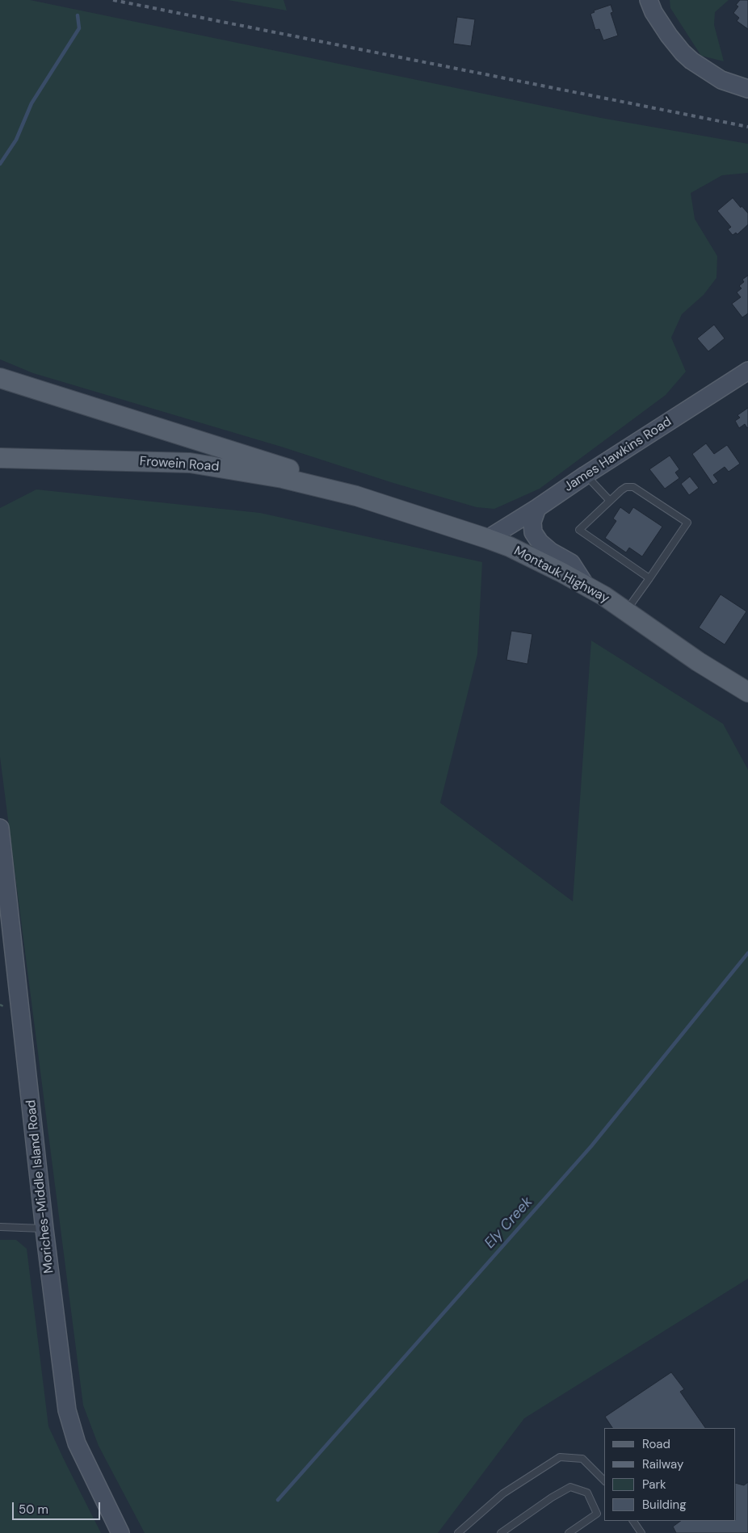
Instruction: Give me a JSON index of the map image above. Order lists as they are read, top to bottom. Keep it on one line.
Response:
{"streets":{"main road":["James Hawkins Road","Frowein Road","Montauk Highway","Moriches-Middle Island Road"]},"crossings":[["James Hawkins Road","Montauk Highway"],["Frowein Road","Montauk Highway"]],"water":["Ely Creek"],"legend":["Road","Railway","Park","Building"],"scale_bar":"50 m"}
